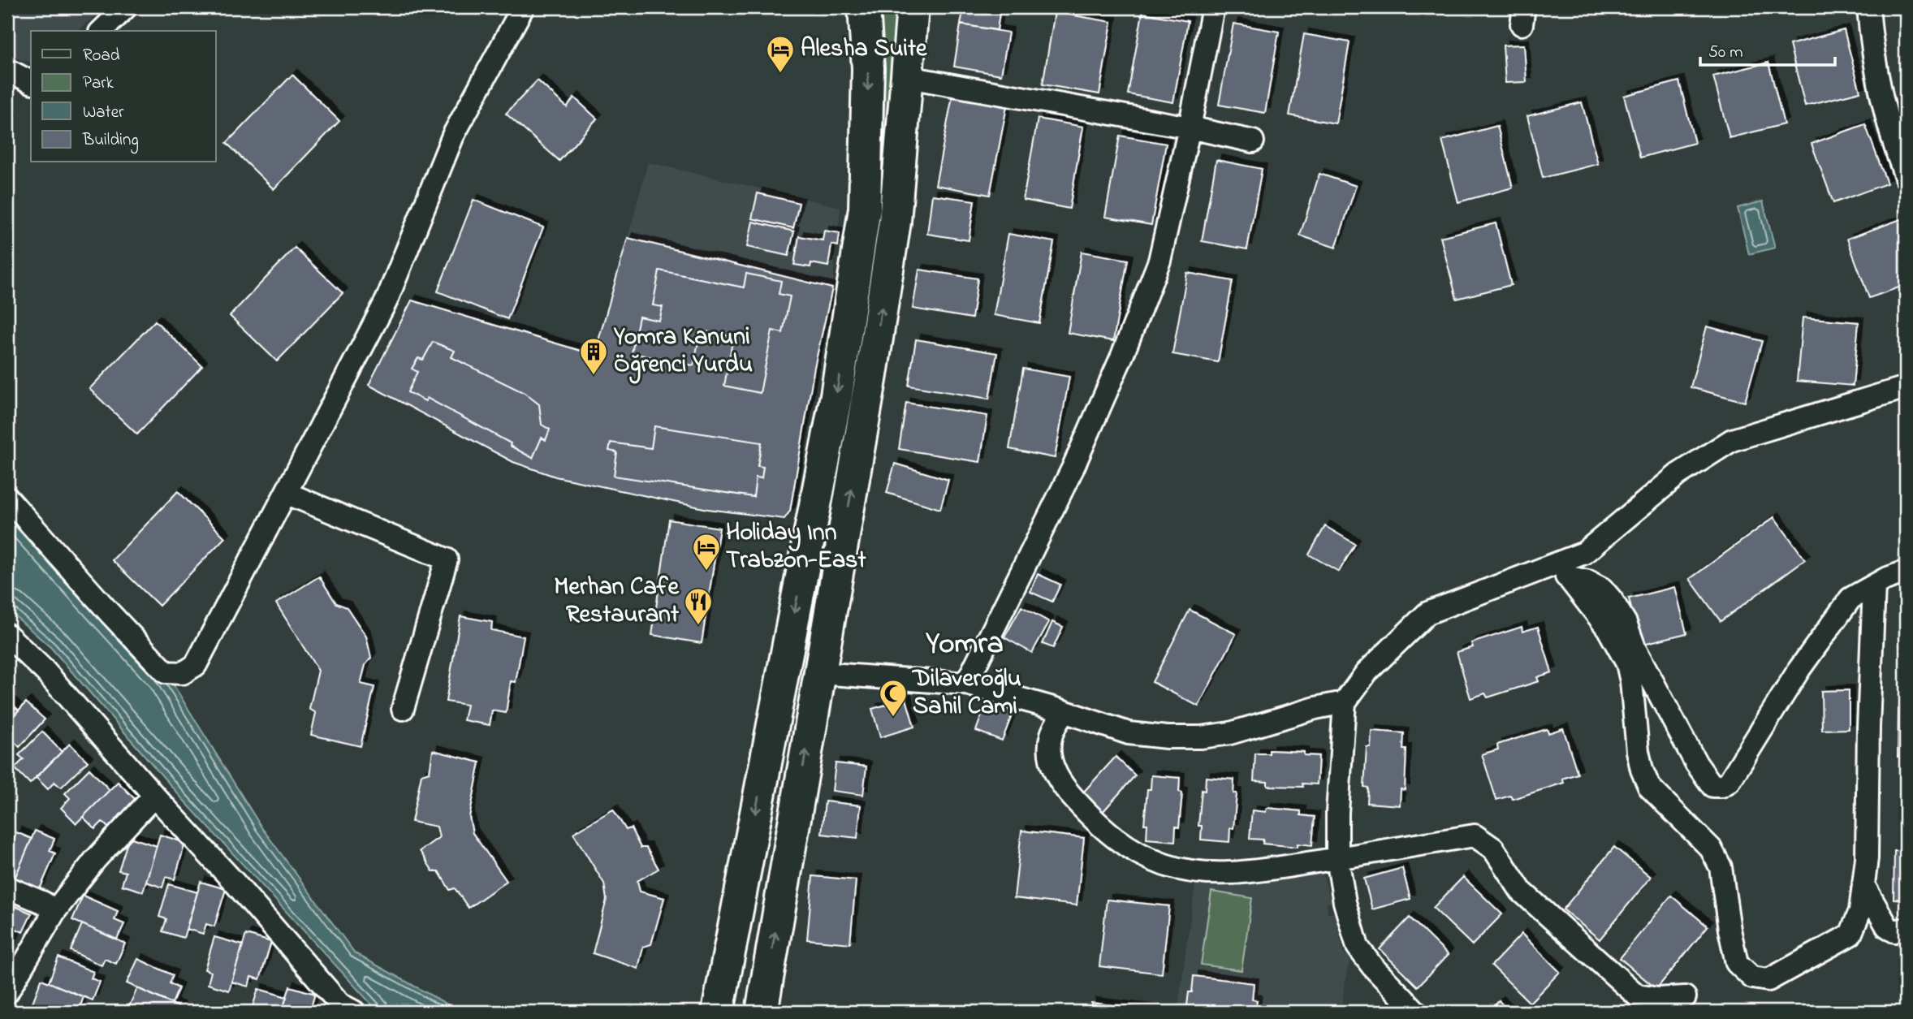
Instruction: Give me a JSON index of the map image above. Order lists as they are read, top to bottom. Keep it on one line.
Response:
{"districts":["Yomra"],"places":{"hotel":["Alesha Suite","Holiday Inn Trabzon-East"],"building":["Yomra Kanuni Öğrenci Yurdu"],"restaurant":["Merhan Cafe Restaurant"],"mosque":["Dilaveroğlu Sahil Cami"]},"legend":["Road","Park","Water","Building"],"scale_bar":"50 m"}
